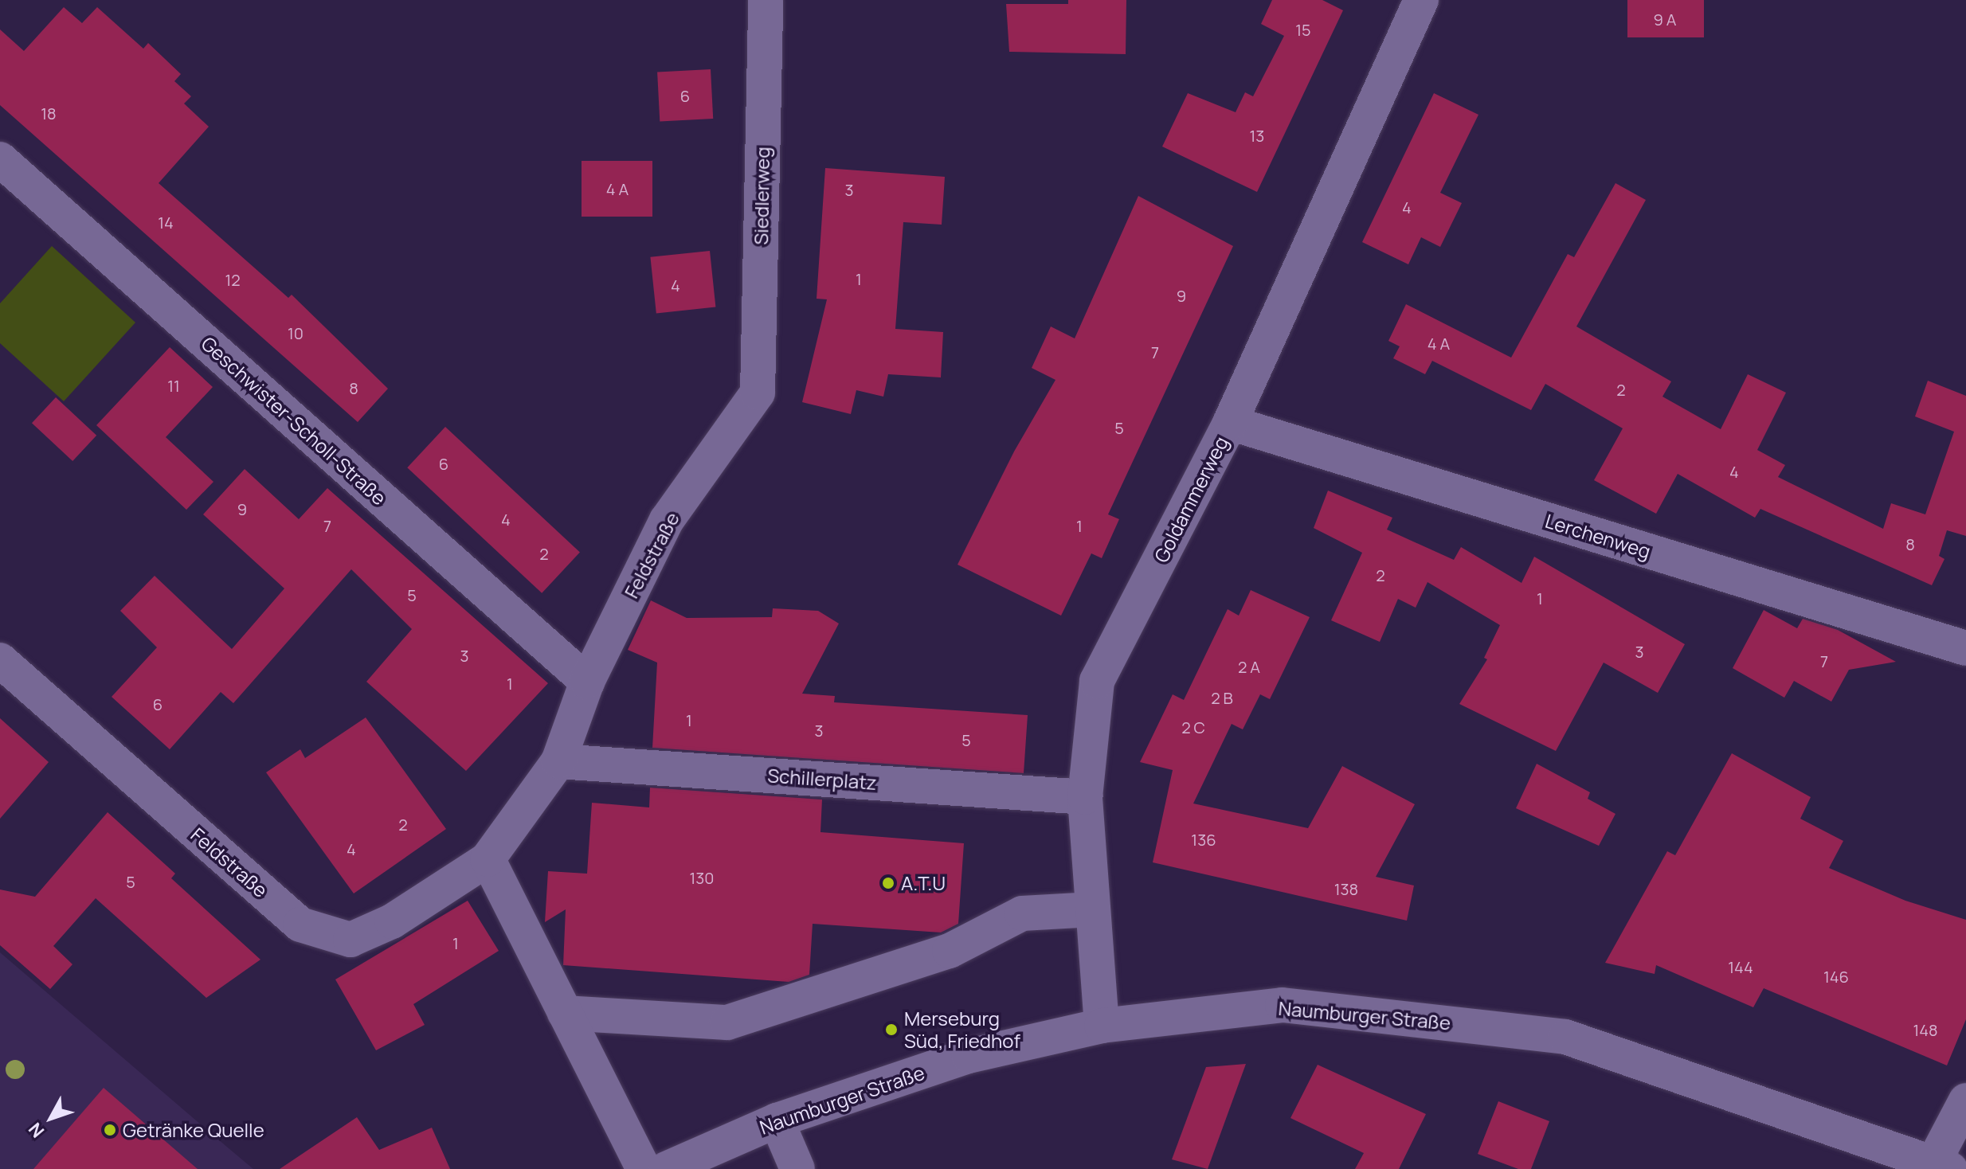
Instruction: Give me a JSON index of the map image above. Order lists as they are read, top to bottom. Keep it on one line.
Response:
{"streets":{"street":["Siedlerweg","Geschwister-Scholl-Straße","Goldammerweg","Lerchenweg","Feldstraße","Schillerplatz","Naumburger Straße"]},"crossings":[["Siedlerweg","Feldstraße"],["Geschwister-Scholl-Straße","Feldstraße"],["Goldammerweg","Lerchenweg"],["Goldammerweg","Schillerplatz"],["Goldammerweg","Naumburger Straße"],["Feldstraße","Schillerplatz"]],"places":["A.T.U","Merseburg Süd, Friedhof","Getränke Quelle"],"house_numbers":["9 A","15","6","18","13","4 A","3","4","14","1","12","4","9","10","4 A","7","11","8","2","5","6","4","9","4","7","1","8","2","2","5","1","3","3","7","2 A","1","2 B","6","1","2 C","3","5","2","136","4","130","5","138","1","144","146","148"],"north":"bottom left"}
